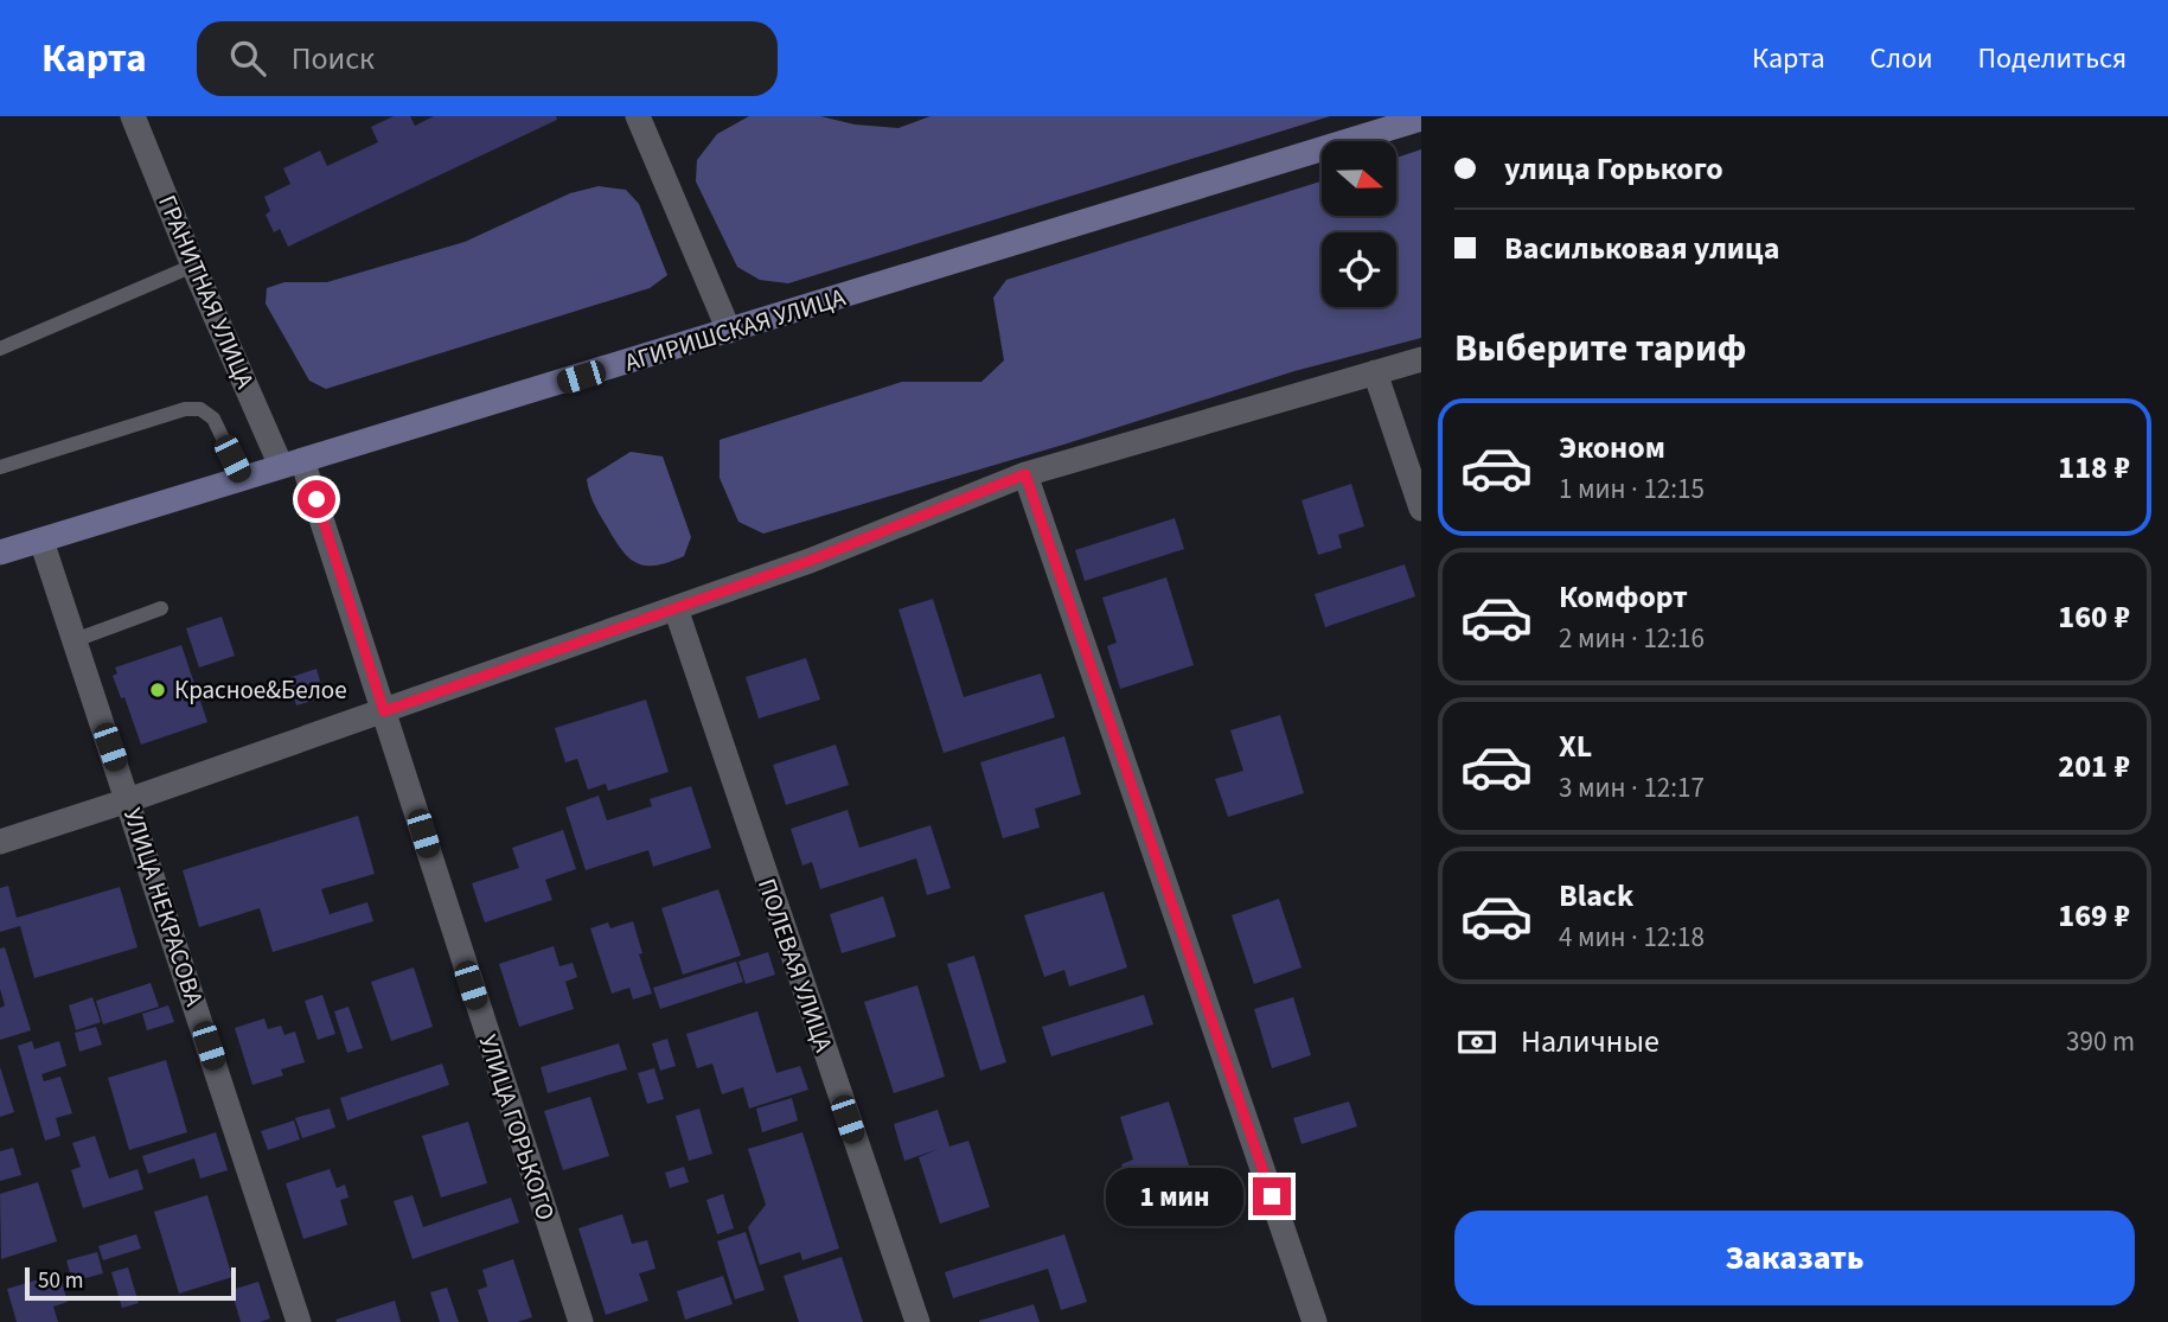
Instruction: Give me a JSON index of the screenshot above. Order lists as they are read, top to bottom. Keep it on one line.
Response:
{"streets":{"street":["ГРАНИТНАЯ УЛИЦА","АГИРИШСКАЯ УЛИЦА","УЛИЦА НЕКРАСОВА","ПОЛЕВАЯ УЛИЦА","УЛИЦА ГОРЬКОГО"]},"crossings":[["ГРАНИТНАЯ УЛИЦА","АГИРИШСКАЯ УЛИЦА"],["ГРАНИТНАЯ УЛИЦА","УЛИЦА ГОРЬКОГО"],["АГИРИШСКАЯ УЛИЦА","УЛИЦА НЕКРАСОВА"],["АГИРИШСКАЯ УЛИЦА","УЛИЦА ГОРЬКОГО"]],"places":["Красное&Белое"],"scale_bar":"50 m","north":"right","page":{"header":"Карта","search":"Поиск","nav":["Карта","Слои","Поделиться"],"banner":["улица Горького","Васильковая улица"],"heading":"Выберите тариф","list":[{"name":"Эконом","note":"1 мин · 12:15","value":"118 ₽"},{"name":"Комфорт","note":"2 мин · 12:16","value":"160 ₽"},{"name":"XL","note":"3 мин · 12:17","value":"201 ₽"},{"name":"Black","note":"4 мин · 12:18","value":"169 ₽"}],"pay":["Наличные","390 m"],"bubble":"1 мин","buttons":"Заказать","scale":"50 m"}}
